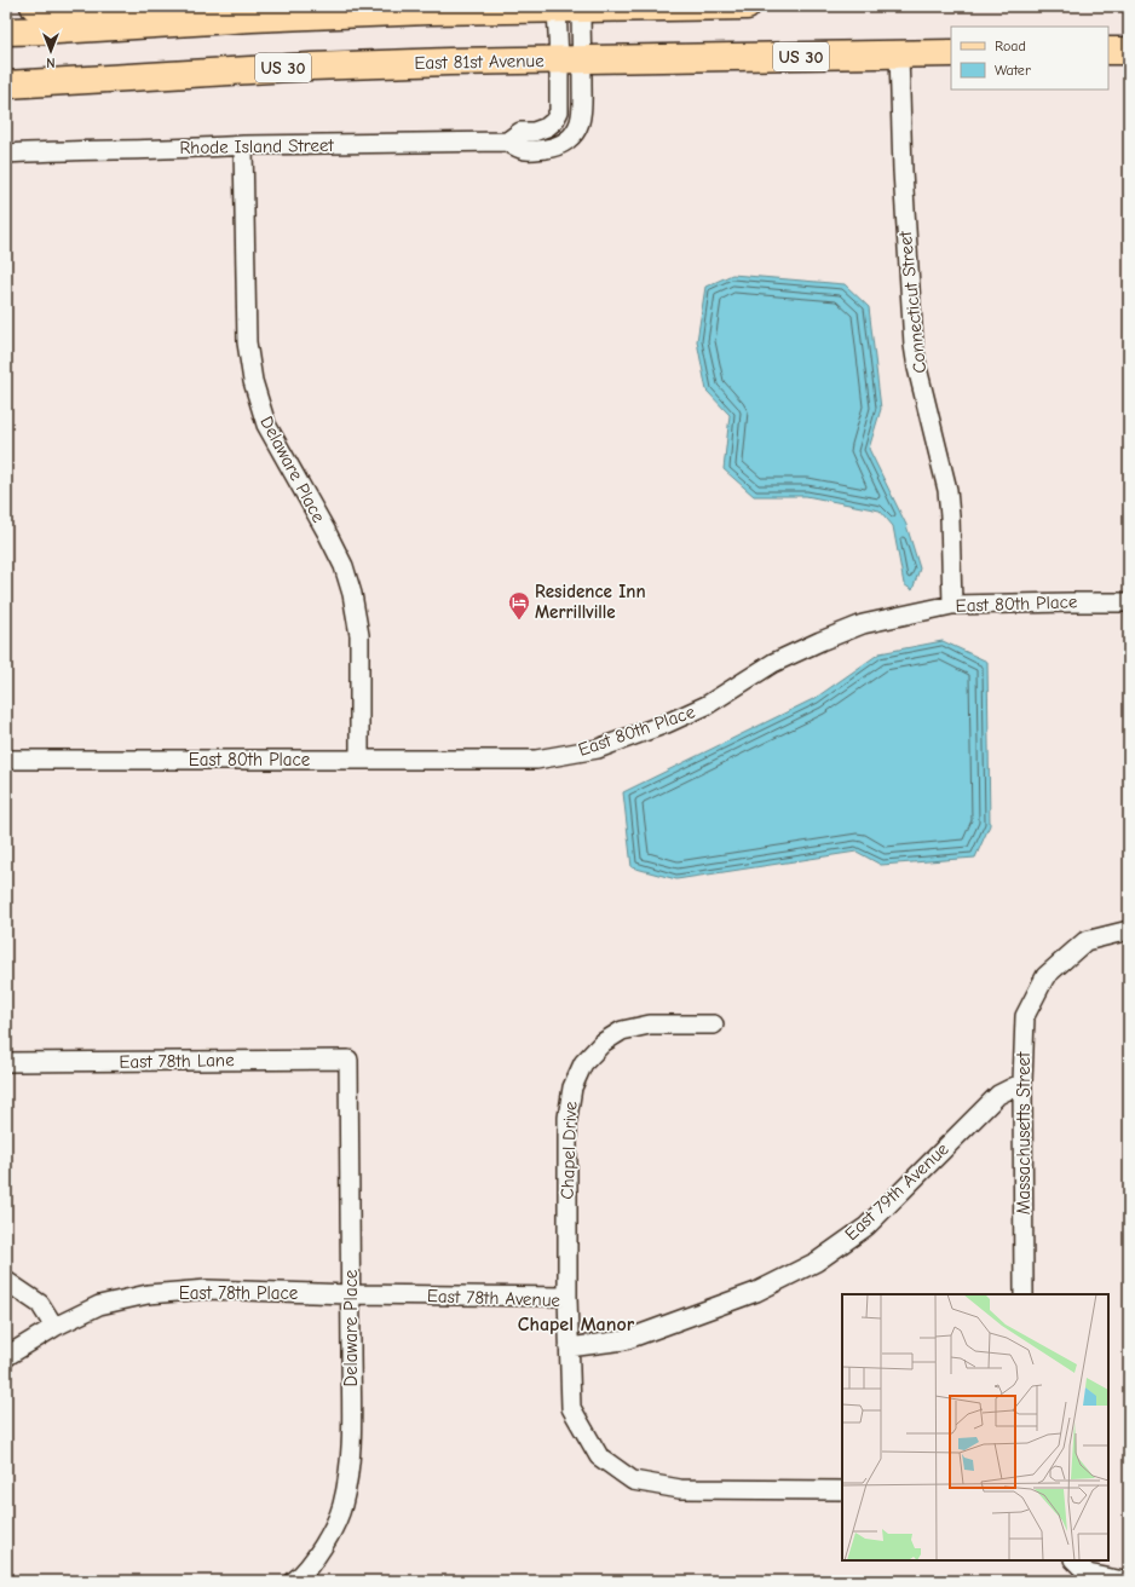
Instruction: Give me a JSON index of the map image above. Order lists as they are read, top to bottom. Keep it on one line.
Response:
{"streets":{"main road":["US 30","East 81st Avenue"],"street":["Rhode Island Street","Connecticut Street","Delaware Place","East 80th Place","East 78th Lane","Massachusetts Street","Chapel Drive","East 79th Avenue","East 78th Place","East 78th Avenue"]},"crossings":[["East 81st Avenue","Rhode Island Street"],["East 81st Avenue","Connecticut Street"],["Rhode Island Street","Delaware Place"],["Connecticut Street","East 80th Place"],["Delaware Place","East 80th Place"],["Delaware Place","East 78th Lane"],["Delaware Place","East 78th Place"],["Delaware Place","East 78th Avenue"],["Massachusetts Street","East 79th Avenue"],["Chapel Drive","East 78th Avenue"],["East 79th Avenue","East 78th Avenue"],["East 78th Place","East 78th Avenue"]],"districts":["Chapel Manor"],"places":{"hotel":["Residence Inn Merrillville"]},"legend":["Road","Water"],"north":"bottom"}
